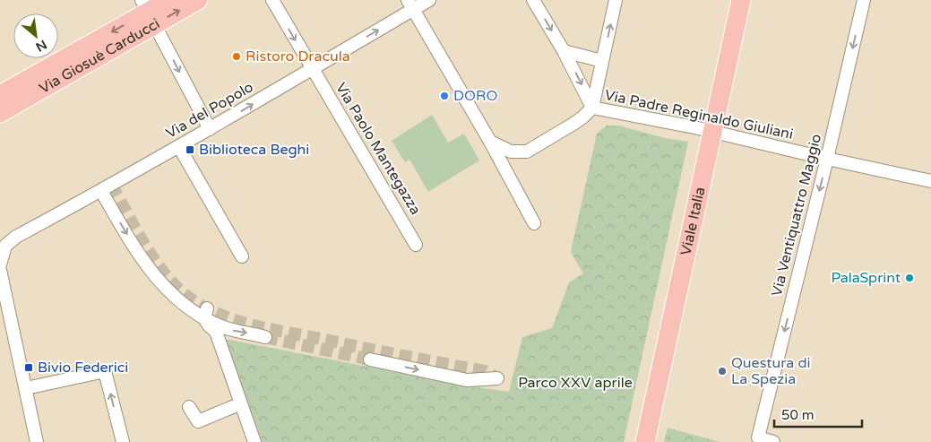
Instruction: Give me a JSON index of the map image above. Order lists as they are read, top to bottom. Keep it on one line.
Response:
{"streets":{"main road":["Via Giosuè Carducci","Viale Italia"],"street":["Via del Popolo","Via Padre Reginaldo Giuliani","Via Paolo Mantegazza","Via Ventiquattro Maggio"]},"crossings":[["Via del Popolo","Via Paolo Mantegazza"],["Via Padre Reginaldo Giuliani","Via Ventiquattro Maggio"],["Via Padre Reginaldo Giuliani","Viale Italia"]],"one_way":["Via del Popolo","Via Ventiquattro Maggio"],"parks":["Parco XXV aprile"],"places":{"other":["Ristoro Dracula","DORO","PalaSprint","Questura di La Spezia"],"transit":["Biblioteca Beghi","Bivio Federici"]},"scale_bar":"50 m","north":"bottom right"}
